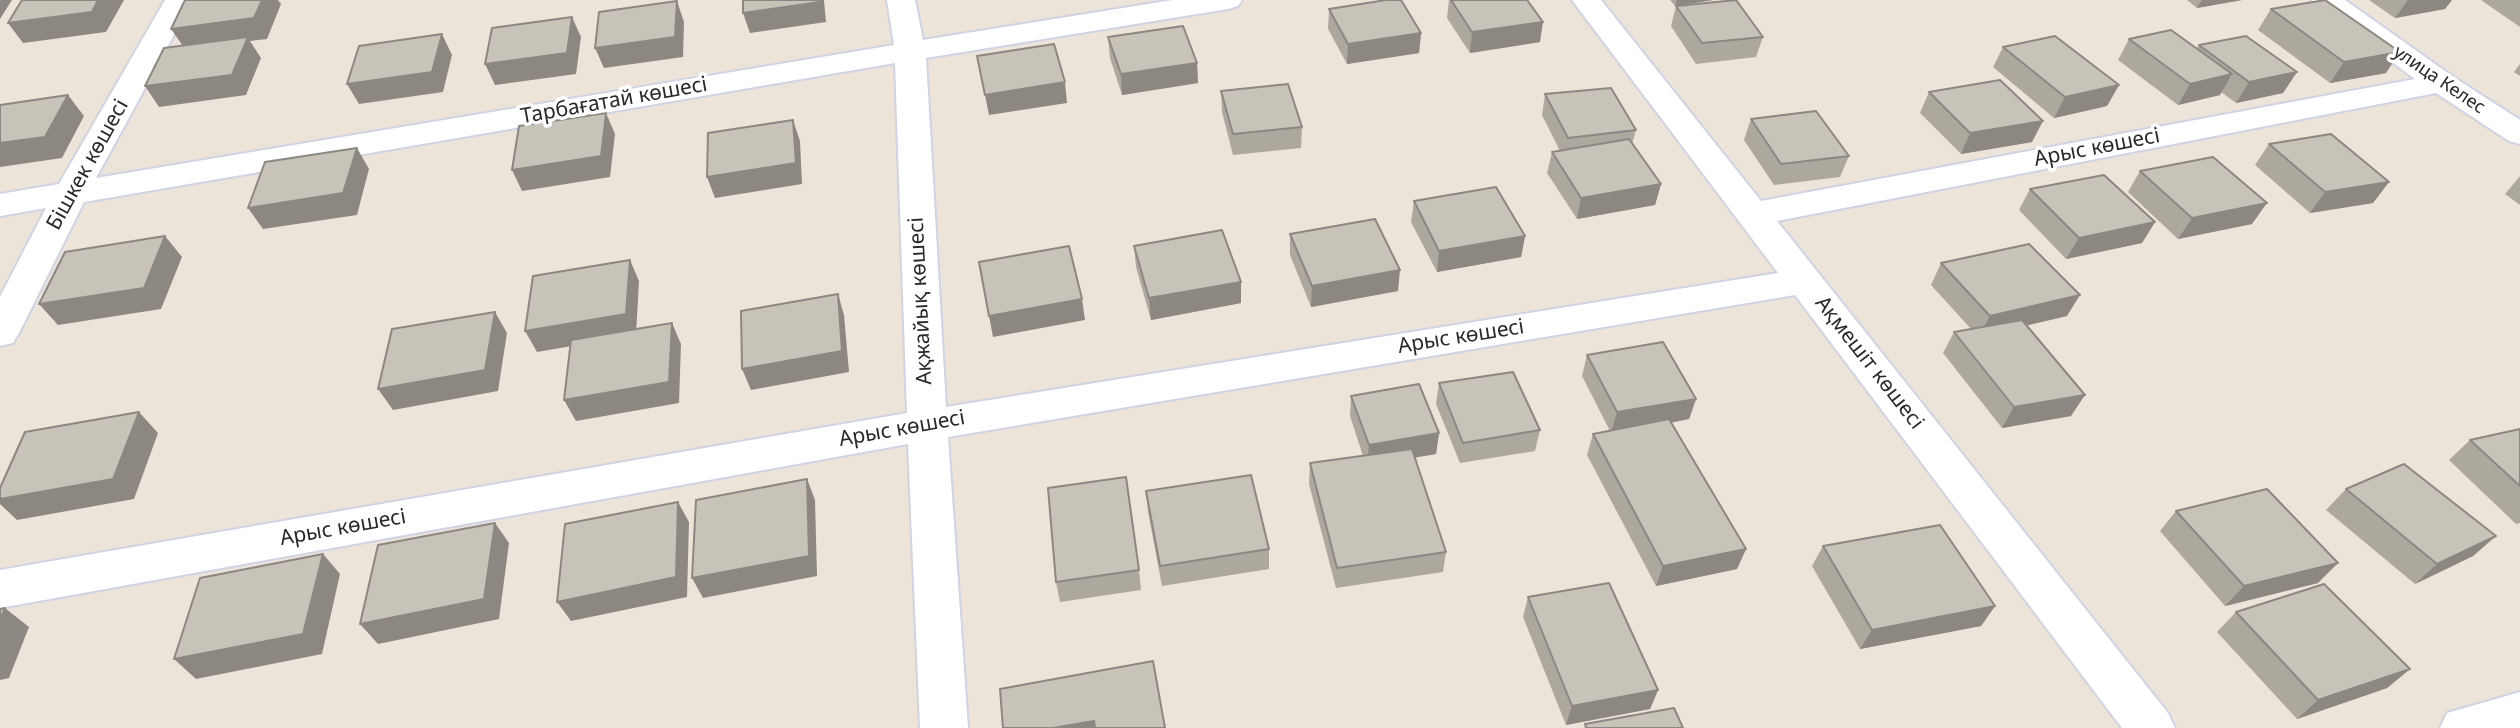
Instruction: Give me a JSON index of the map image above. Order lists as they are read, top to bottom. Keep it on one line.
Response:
{"streets":{"street":["улица Келеc","Тарбағатай көшесі","Арыс көшесі","Бішкек көшесі","Ақжайық көшесі","Ақмешіт көшесі"]},"crossings":[["улица Келеc","Арыс көшесі"],["Тарбағатай көшесі","Бішкек көшесі"],["Тарбағатай көшесі","Ақжайық көшесі"],["Арыс көшесі","Ақжайық көшесі"],["Арыс көшесі","Ақмешіт көшесі"]]}
